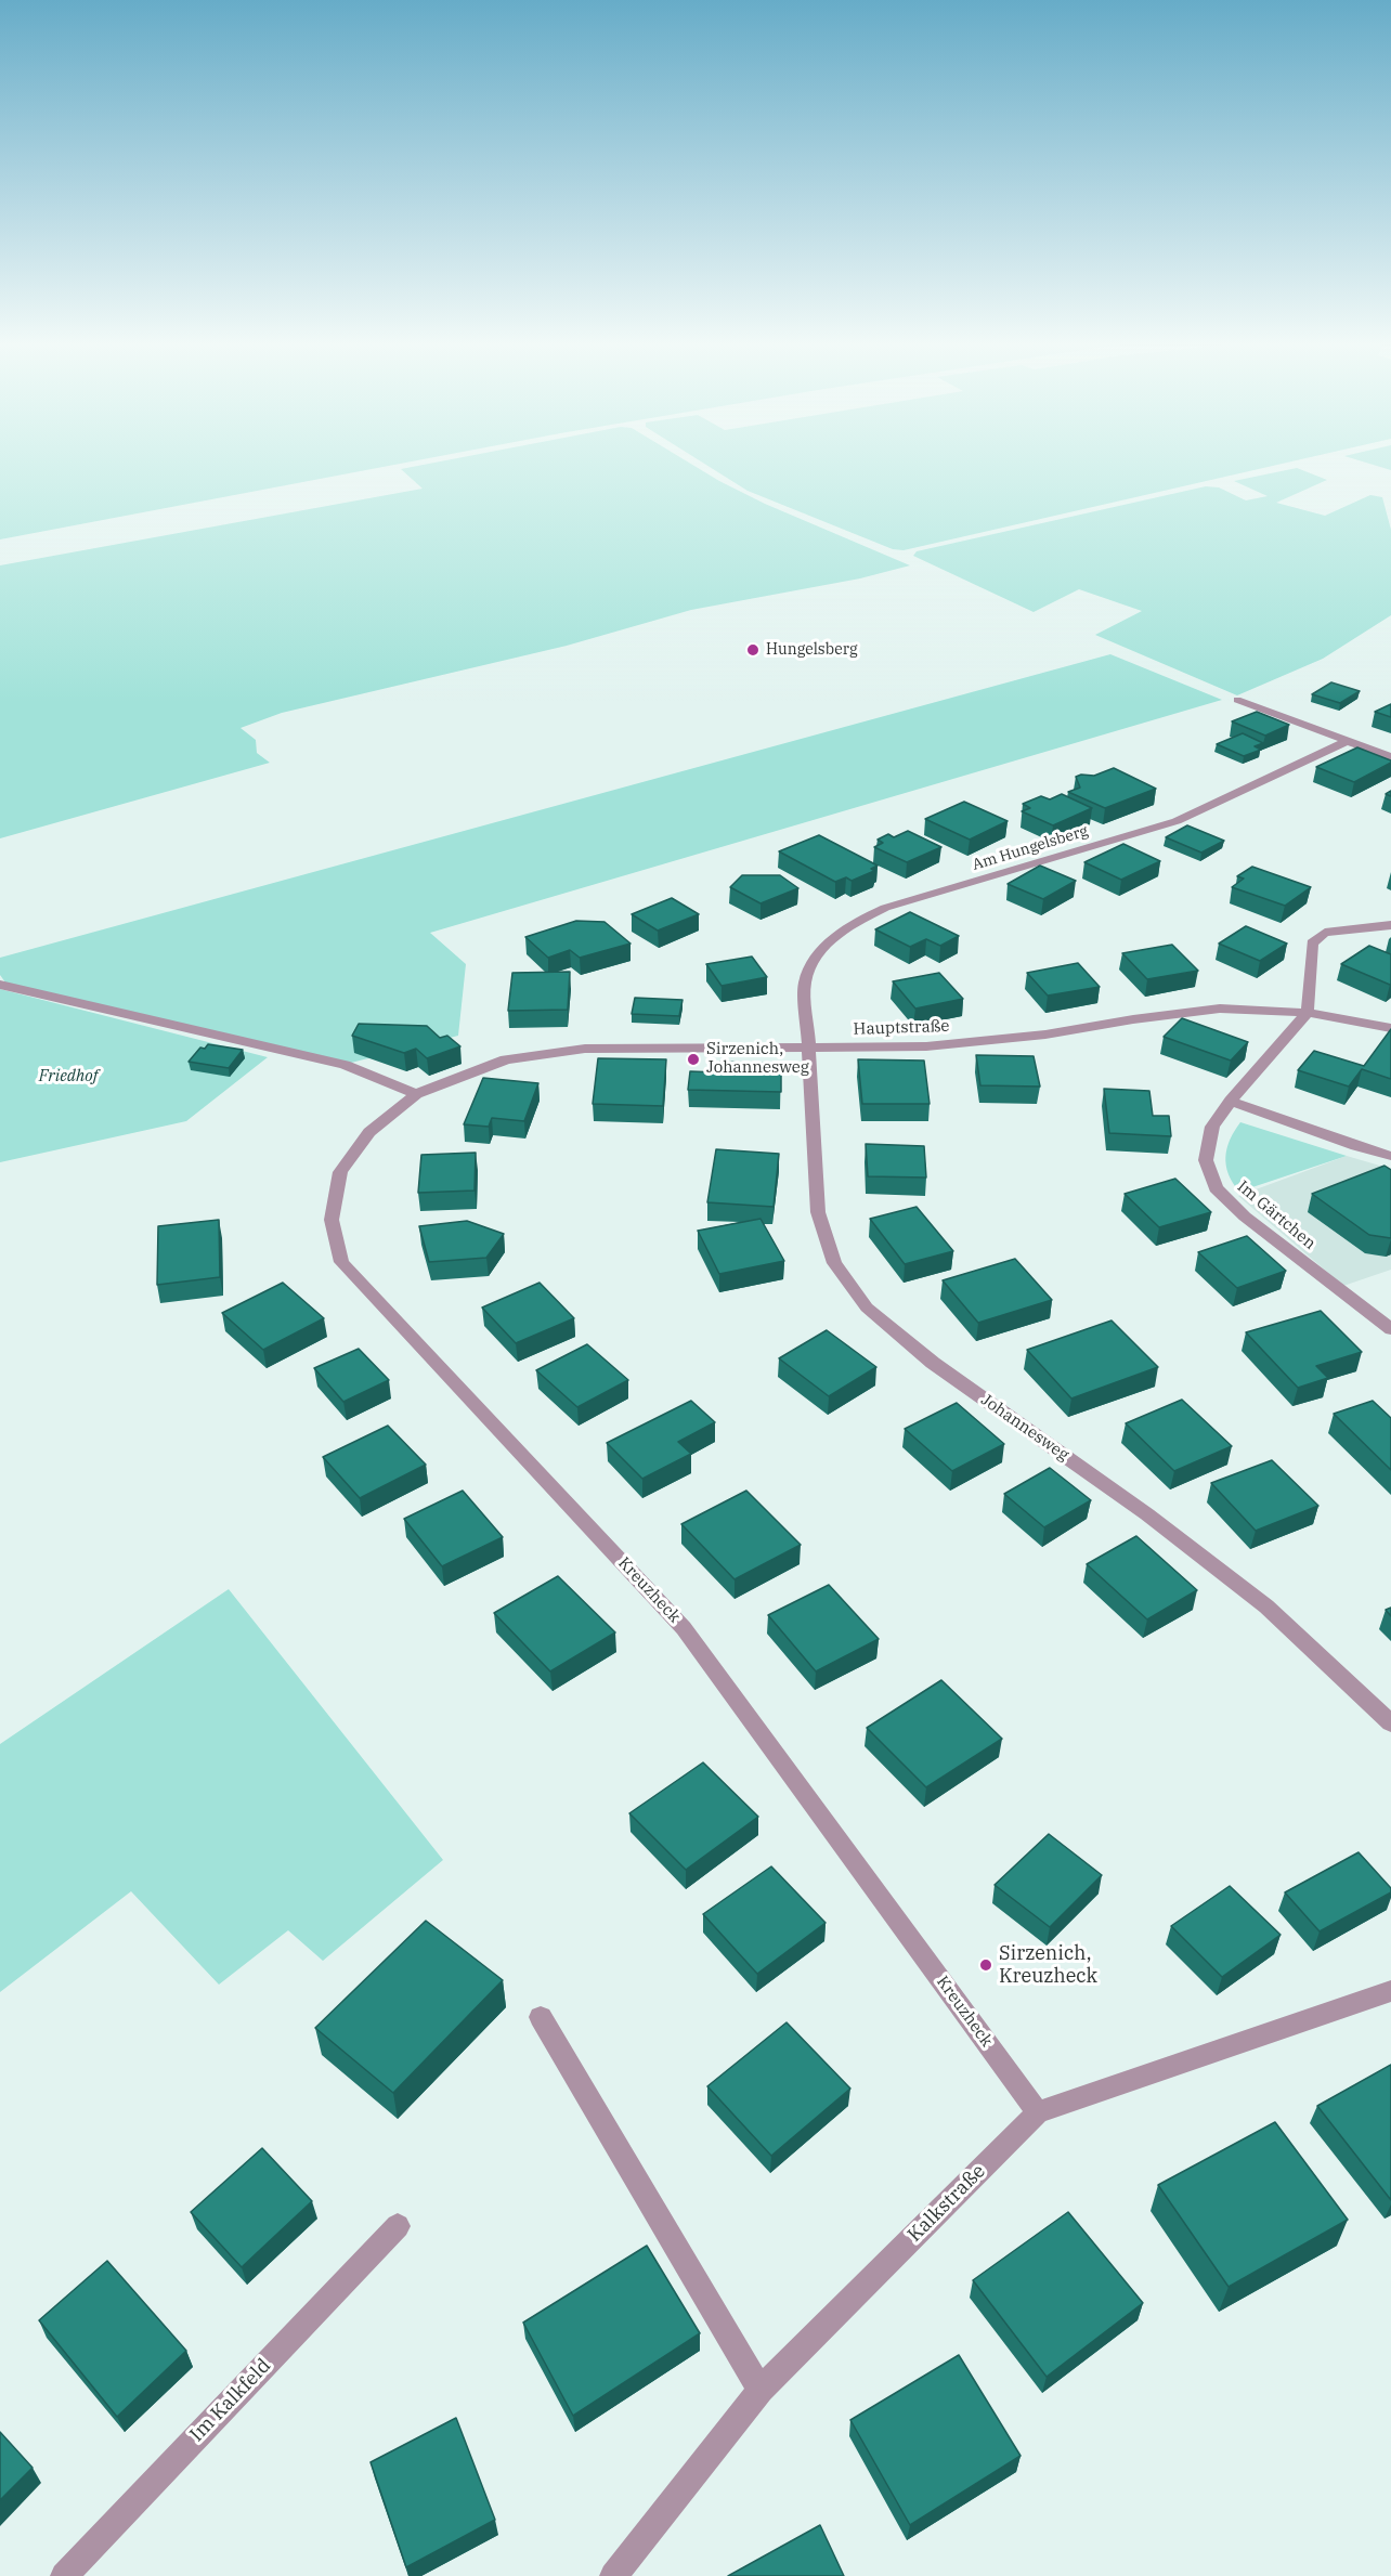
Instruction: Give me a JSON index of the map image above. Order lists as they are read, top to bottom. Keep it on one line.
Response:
{"streets":{"street":["Am Hungelsberg","Hauptstraße","Im Gärtchen","Johannesweg","Kreuzheck","Kalkstraße","Im Kalkfeld"]},"crossings":[["Am Hungelsberg","Hauptstraße"],["Am Hungelsberg","Johannesweg"],["Hauptstraße","Im Gärtchen"],["Hauptstraße","Johannesweg"],["Hauptstraße","Kreuzheck"],["Kreuzheck","Kalkstraße"]],"parks":["Friedhof"],"places":["Hungelsberg","Sirzenich, Johannesweg","Sirzenich, Kreuzheck"]}
